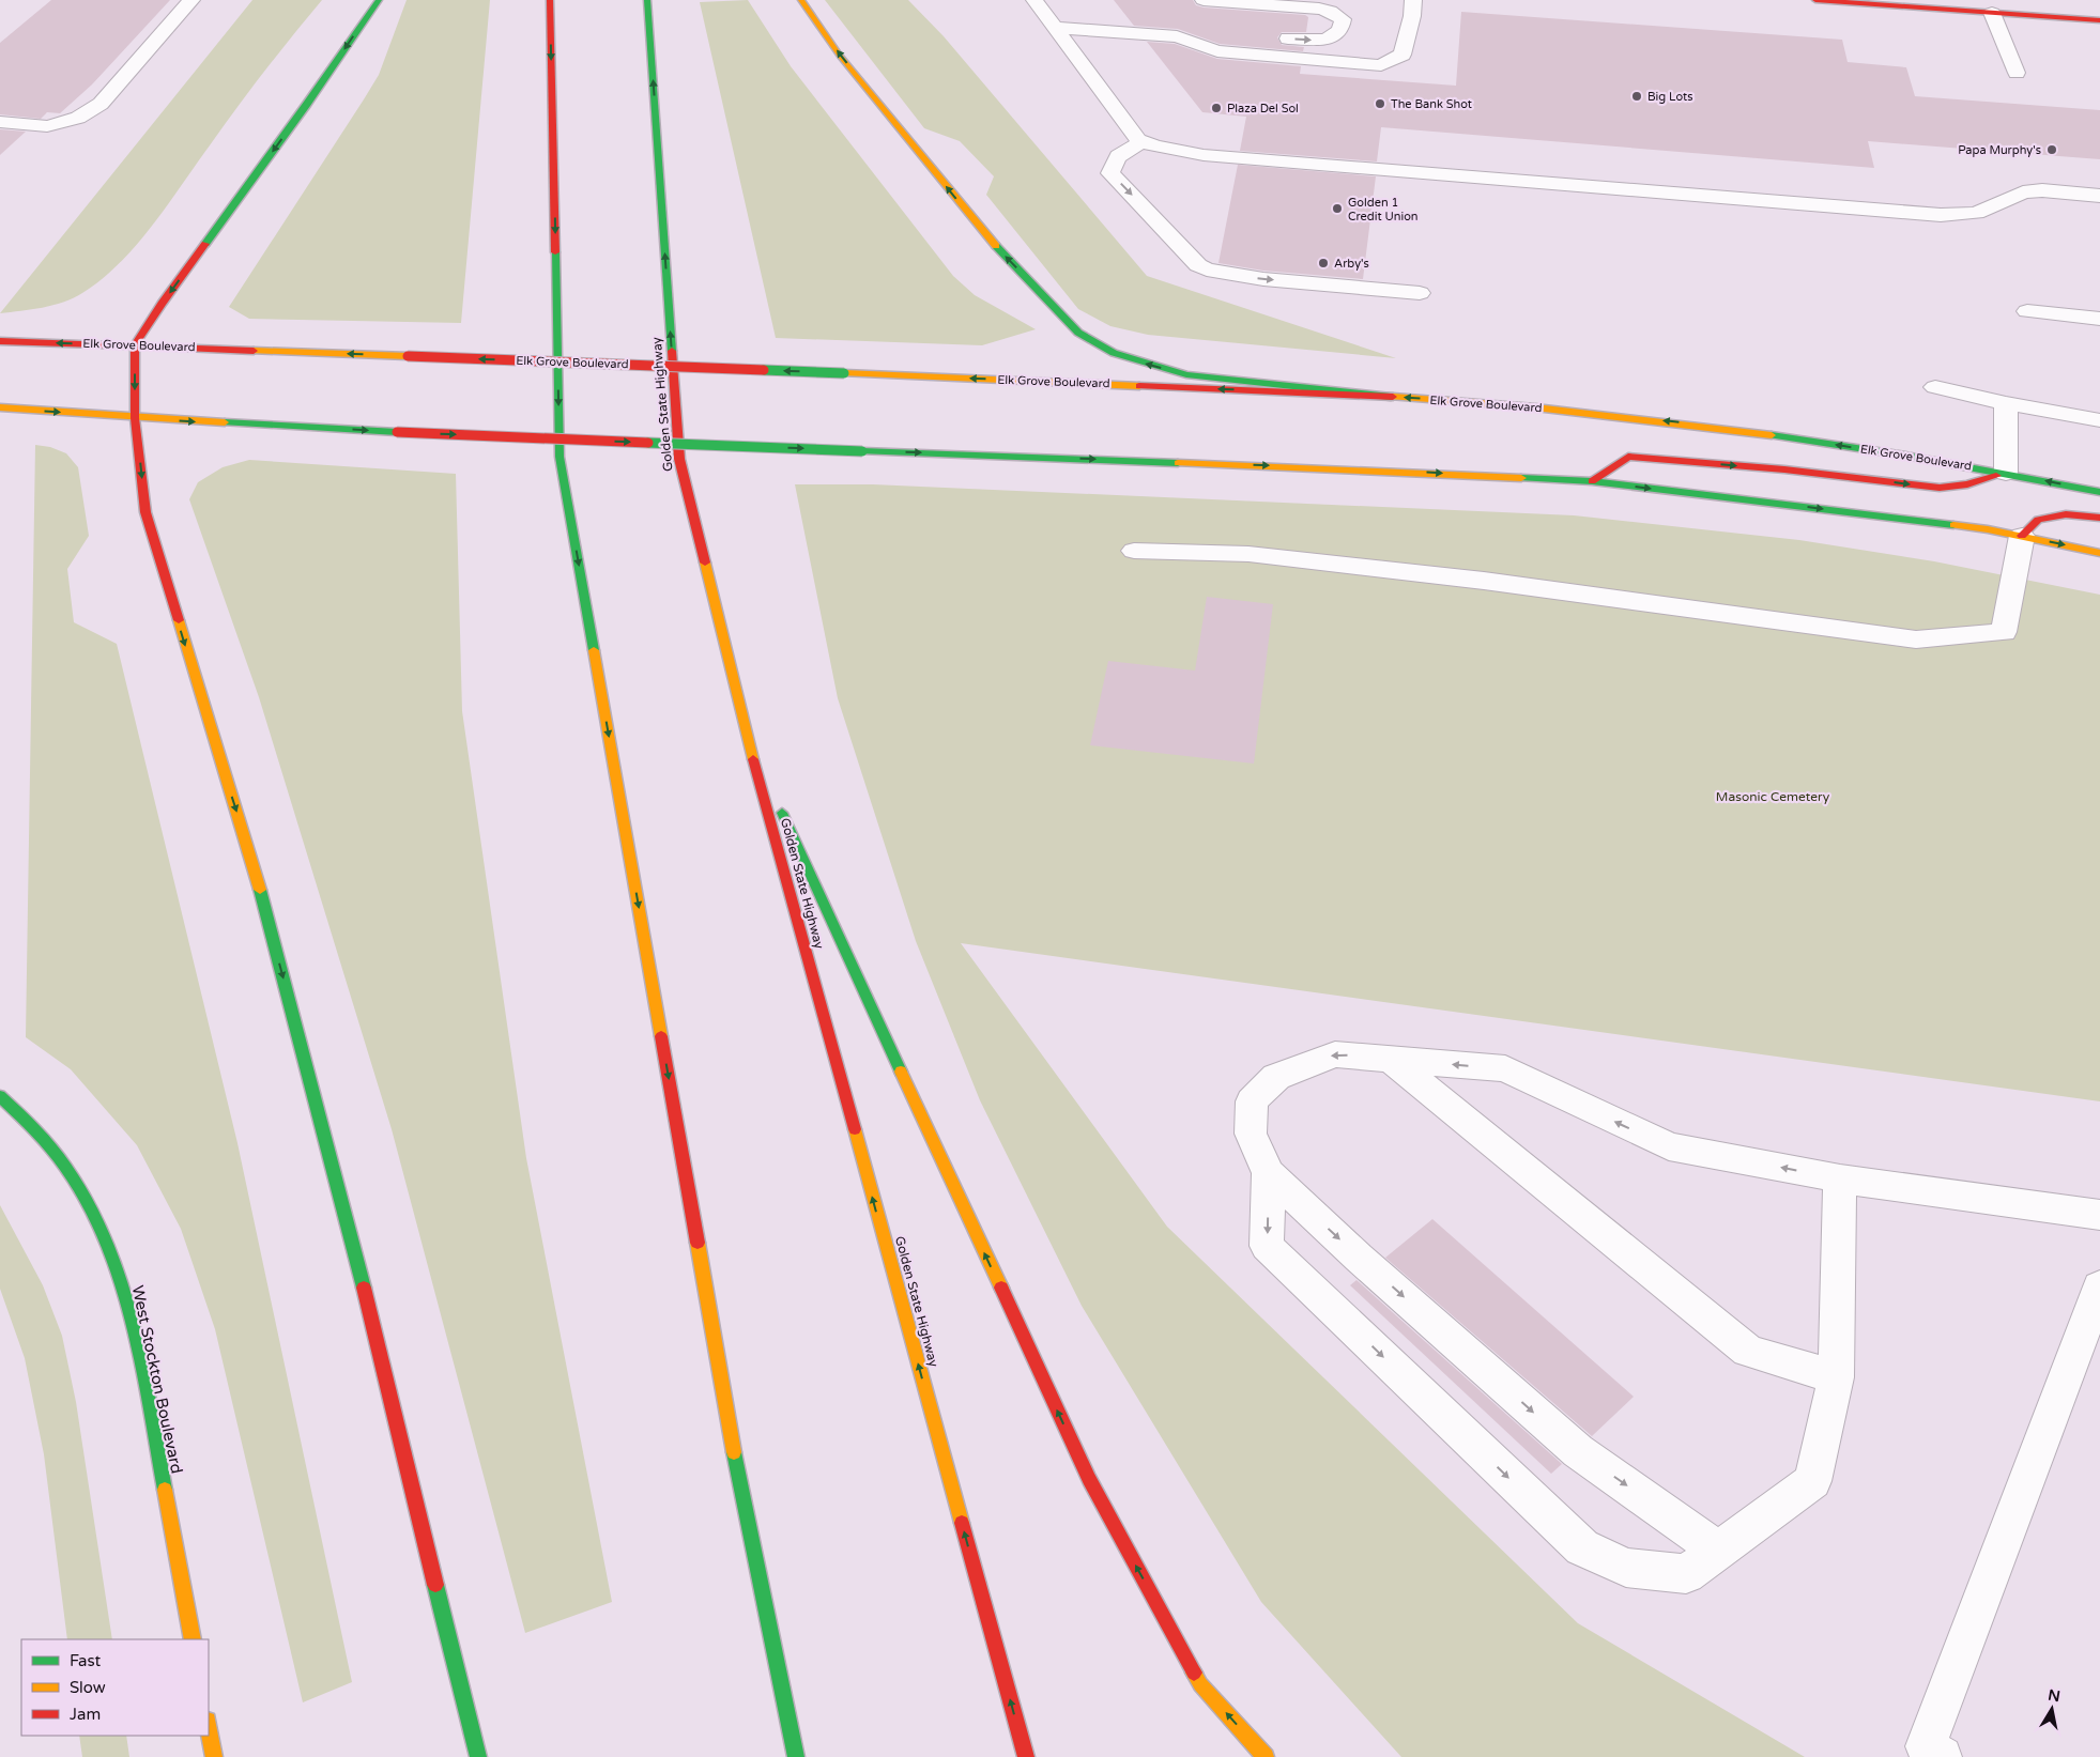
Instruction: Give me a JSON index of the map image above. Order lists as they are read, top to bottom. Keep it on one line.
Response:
{"streets":{"main road":["Elk Grove Boulevard","Golden State Highway","West Stockton Boulevard"]},"parks":["Masonic Cemetery"],"places":["Big Lots","The Bank Shot","Plaza Del Sol","Papa Murphy's","Golden 1 Credit Union","Arby's"],"legend":["Fast","Slow","Jam"],"north":"top"}
